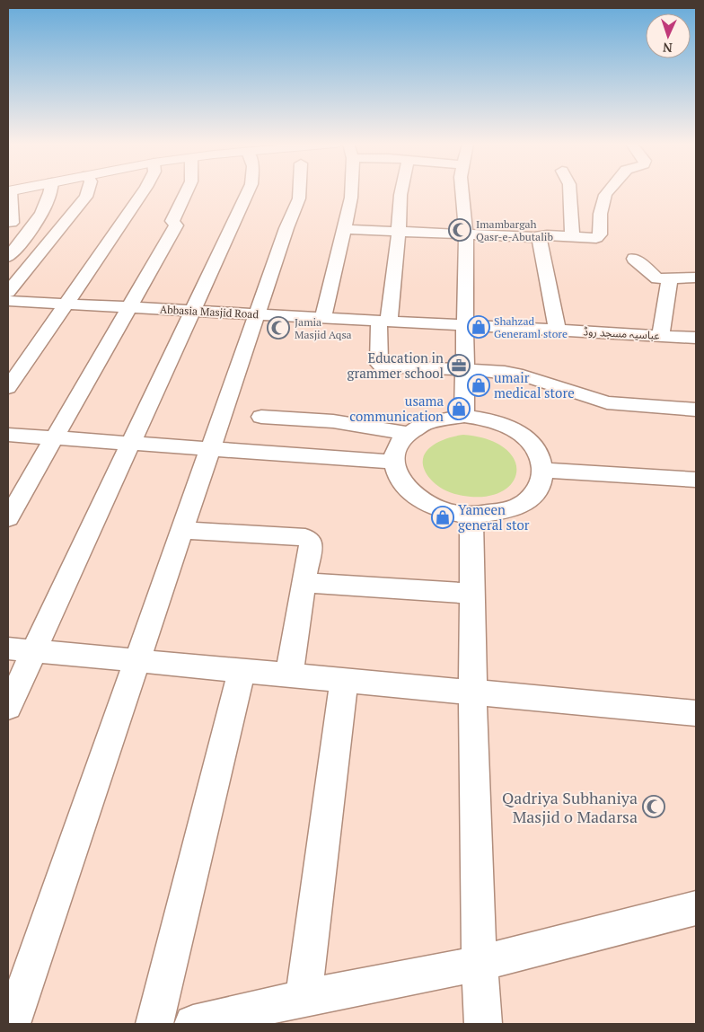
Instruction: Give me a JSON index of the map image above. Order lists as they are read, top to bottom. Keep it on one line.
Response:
{"streets":{"street":["Abbasia Masjid Road","عباسیہ مسجد روڈ"]},"crossings":[["Abbasia Masjid Road","عباسیہ مسجد روڈ"]],"places":{"mosque":["Imambargah Qasr-e-Abutalib","Jamia Masjid Aqsa","Qadriya Subhaniya Masjid o Madarsa"],"shop":["Shahzad Generaml store","umair medical store","usama communication","Yameen general stor"],"office":["Education in grammer school"]},"north":"bottom"}
